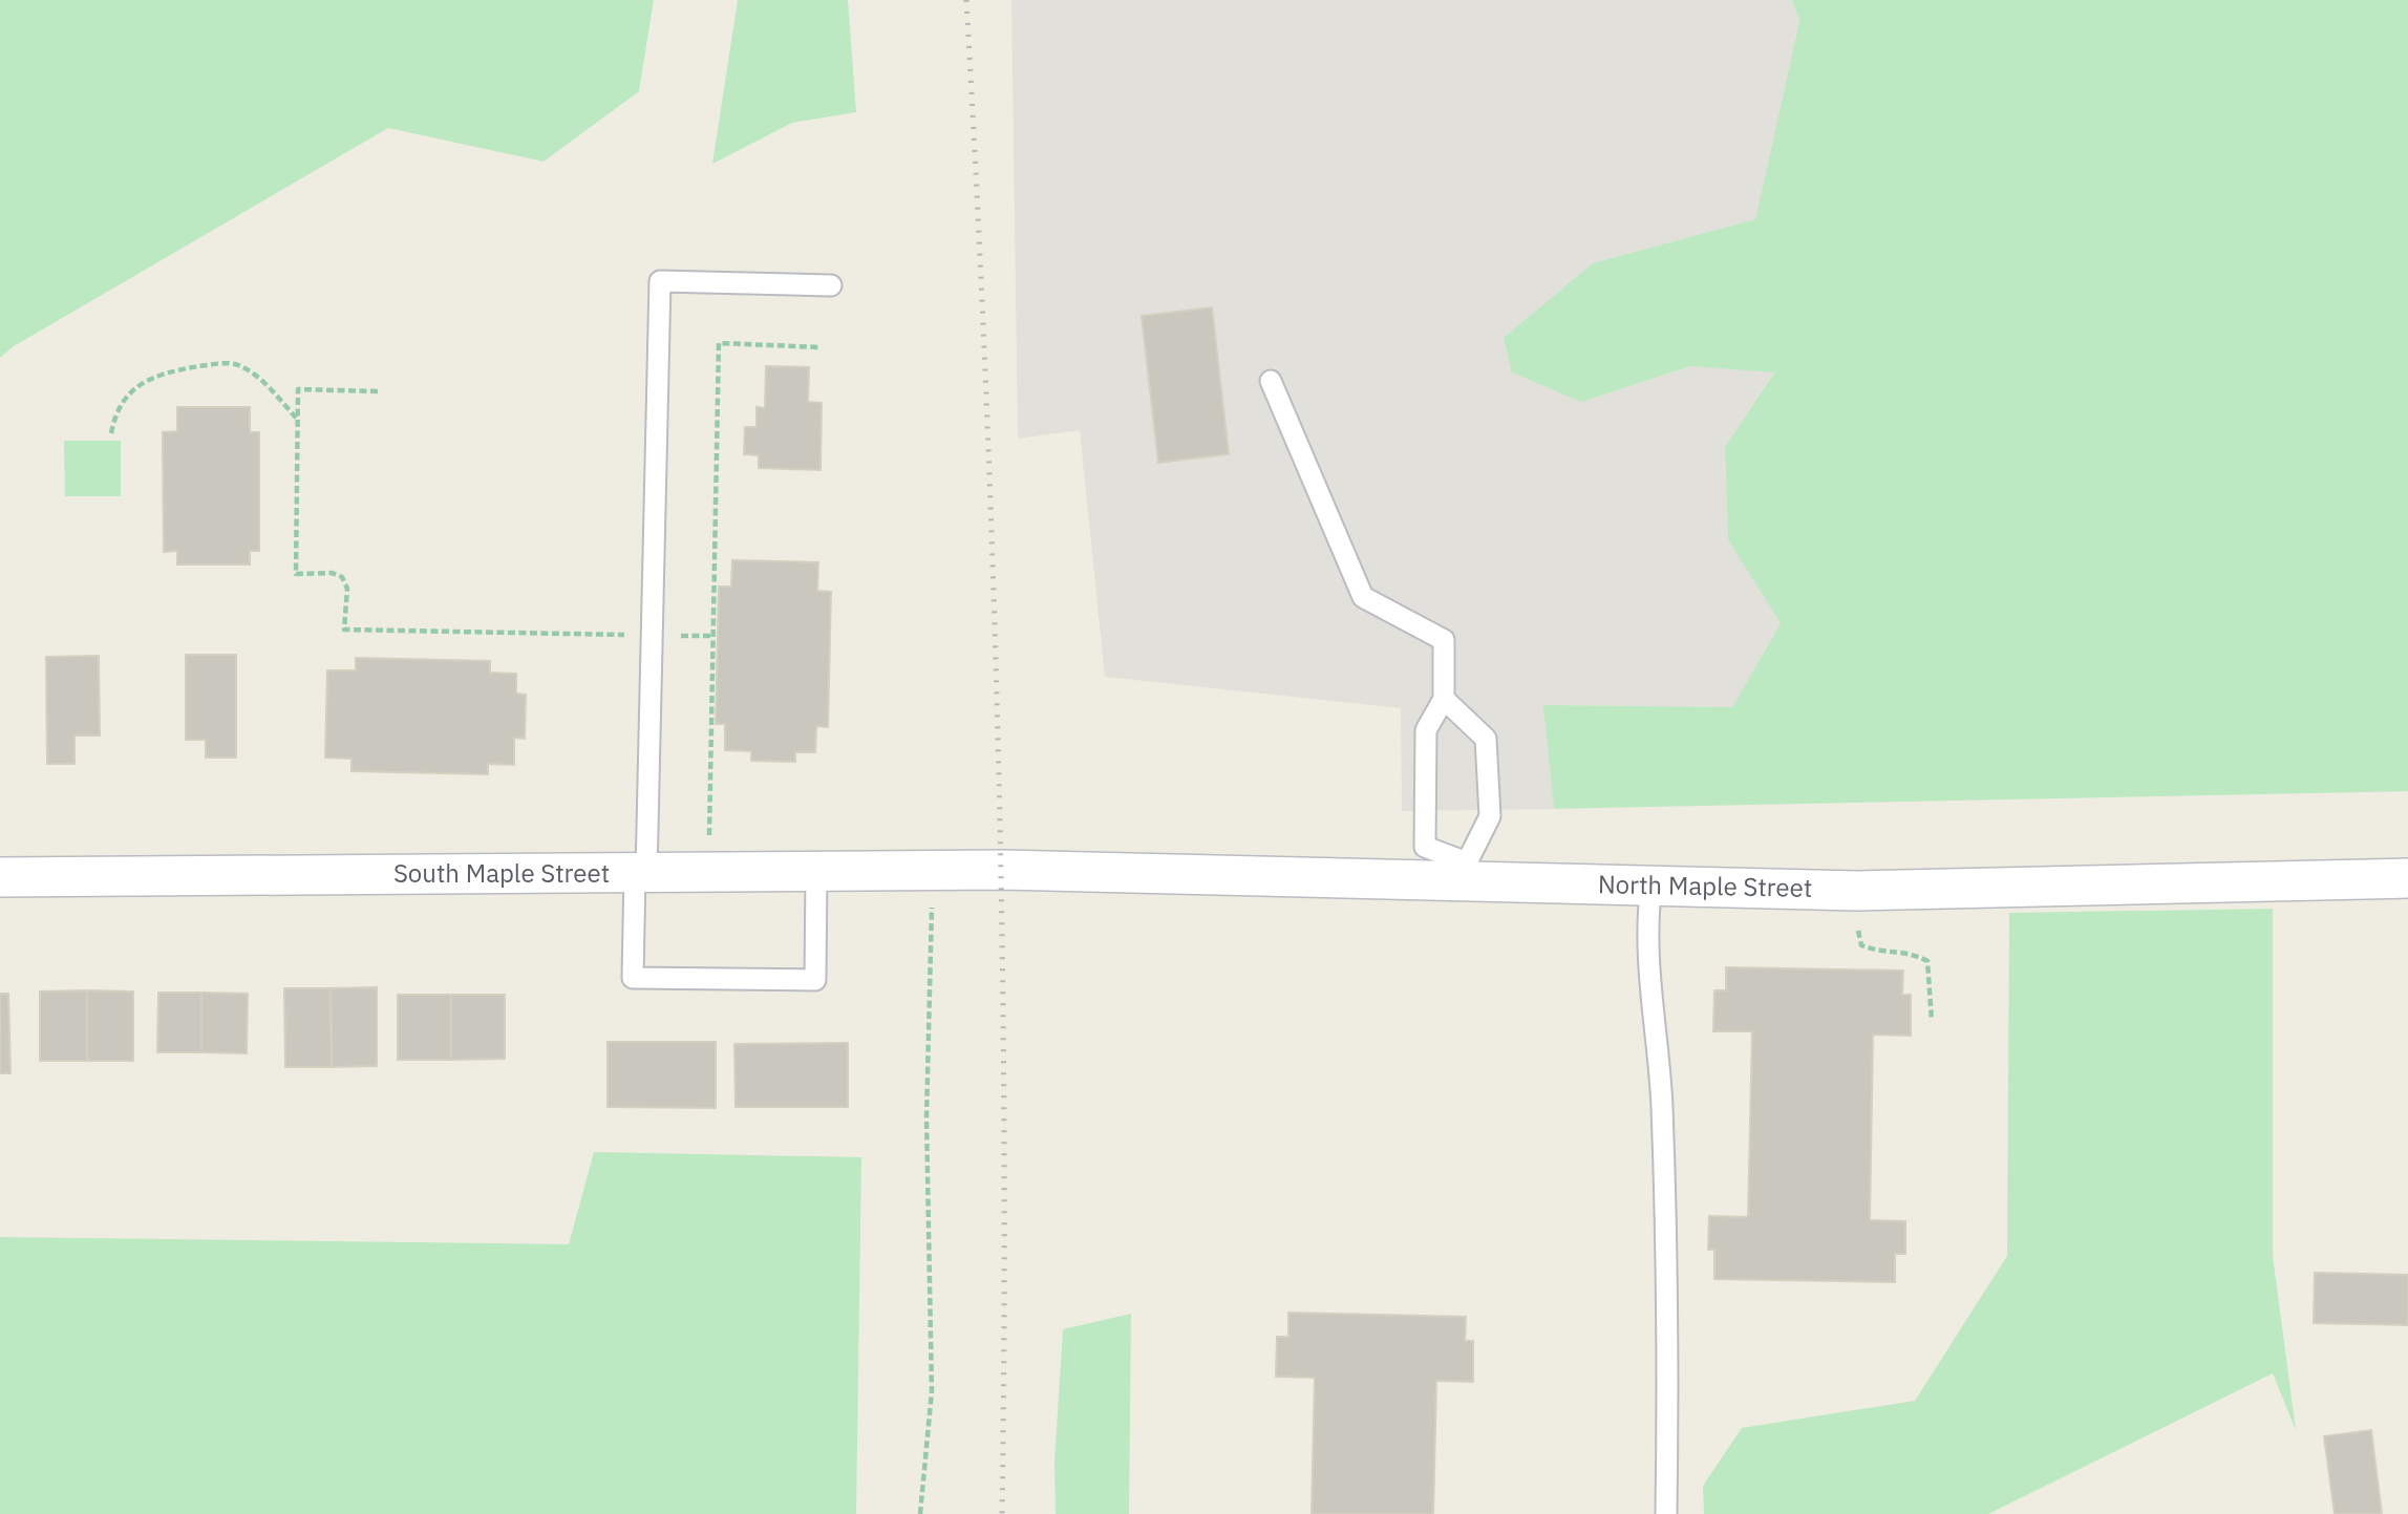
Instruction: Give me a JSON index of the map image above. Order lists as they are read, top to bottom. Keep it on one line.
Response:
{"streets":{"street":["South Maple Street","North Maple Street"]},"crossings":[["South Maple Street","North Maple Street"]]}
